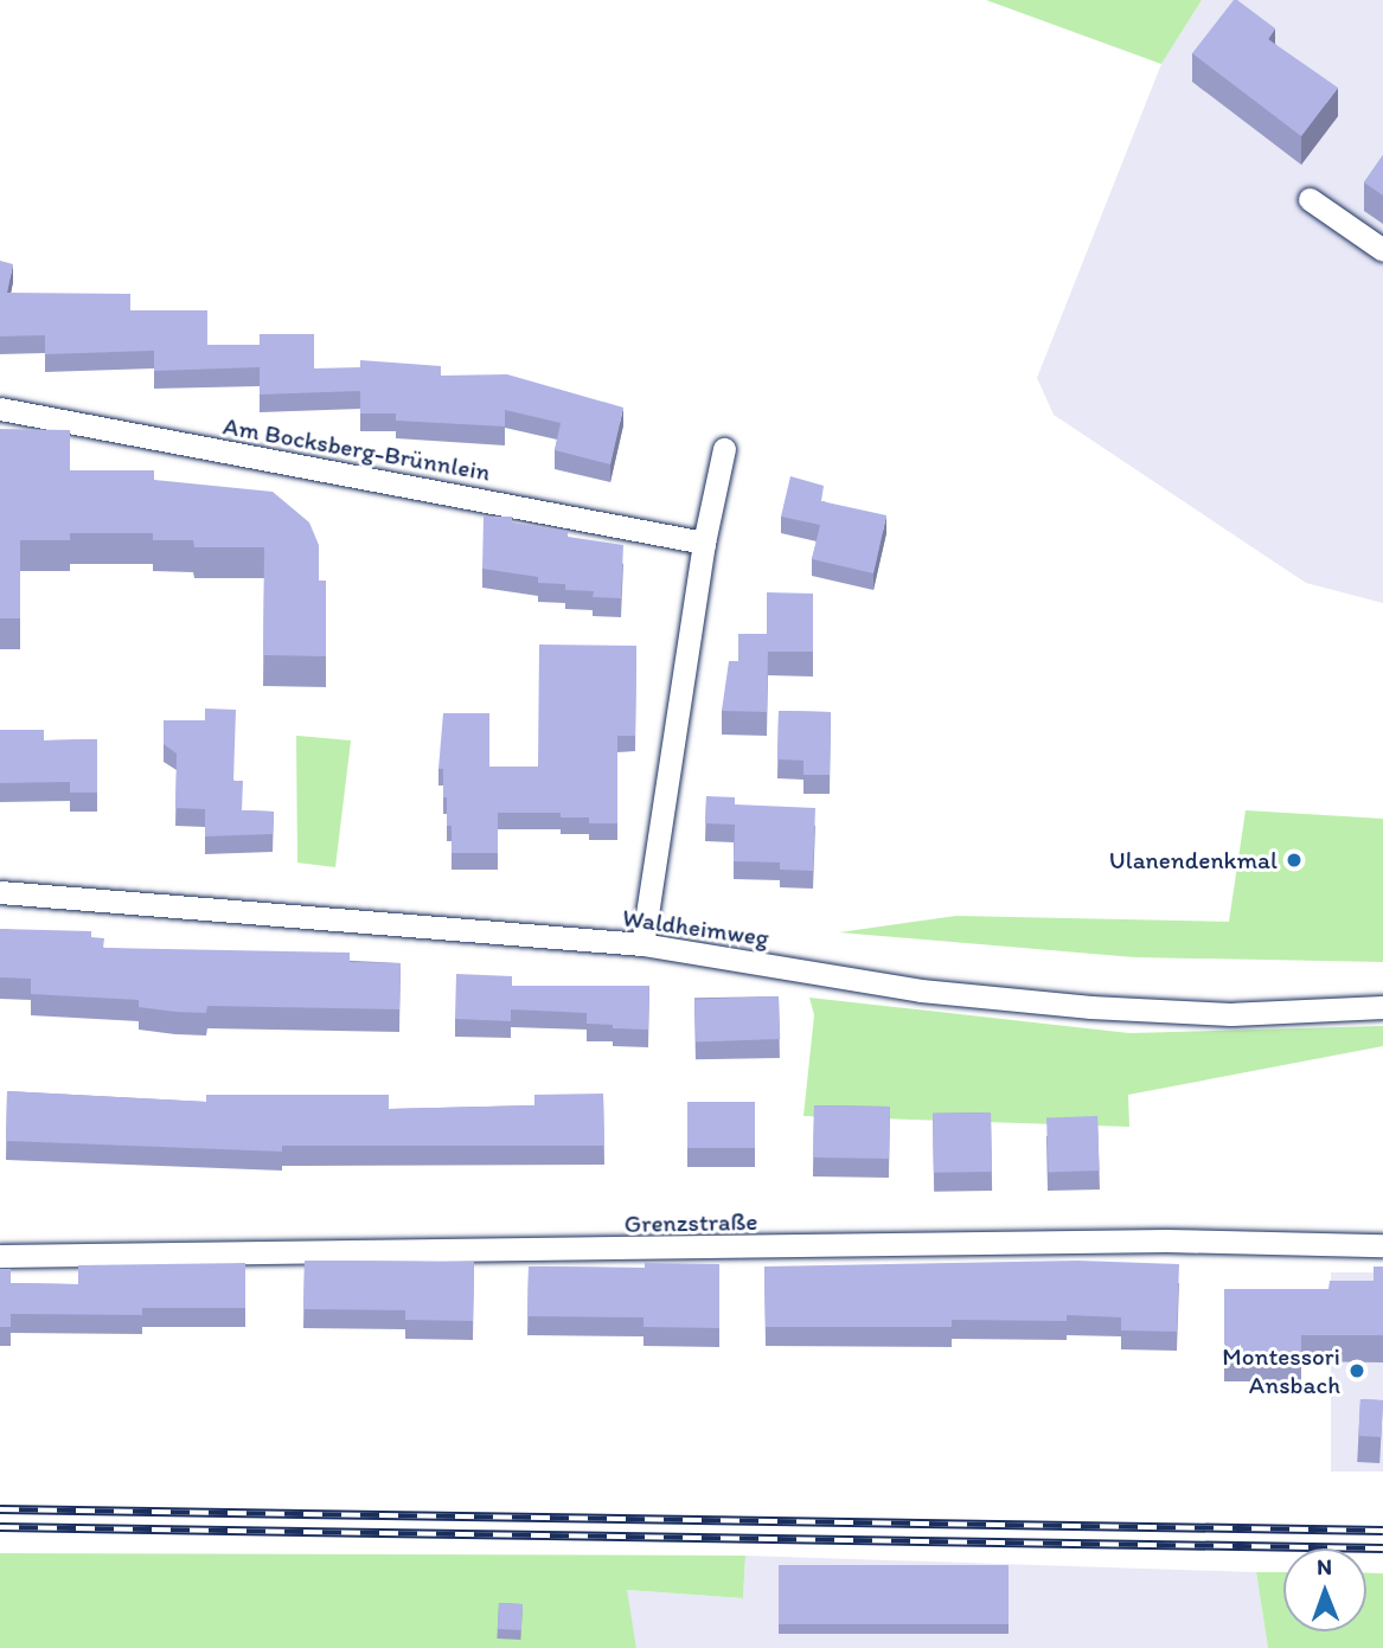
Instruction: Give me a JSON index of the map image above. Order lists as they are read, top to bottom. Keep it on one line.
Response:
{"streets":{"street":["Am Bocksberg-Brünnlein","Waldheimweg","Grenzstraße"]},"places":["Ulanendenkmal","Montessori Ansbach"],"north":"top"}
